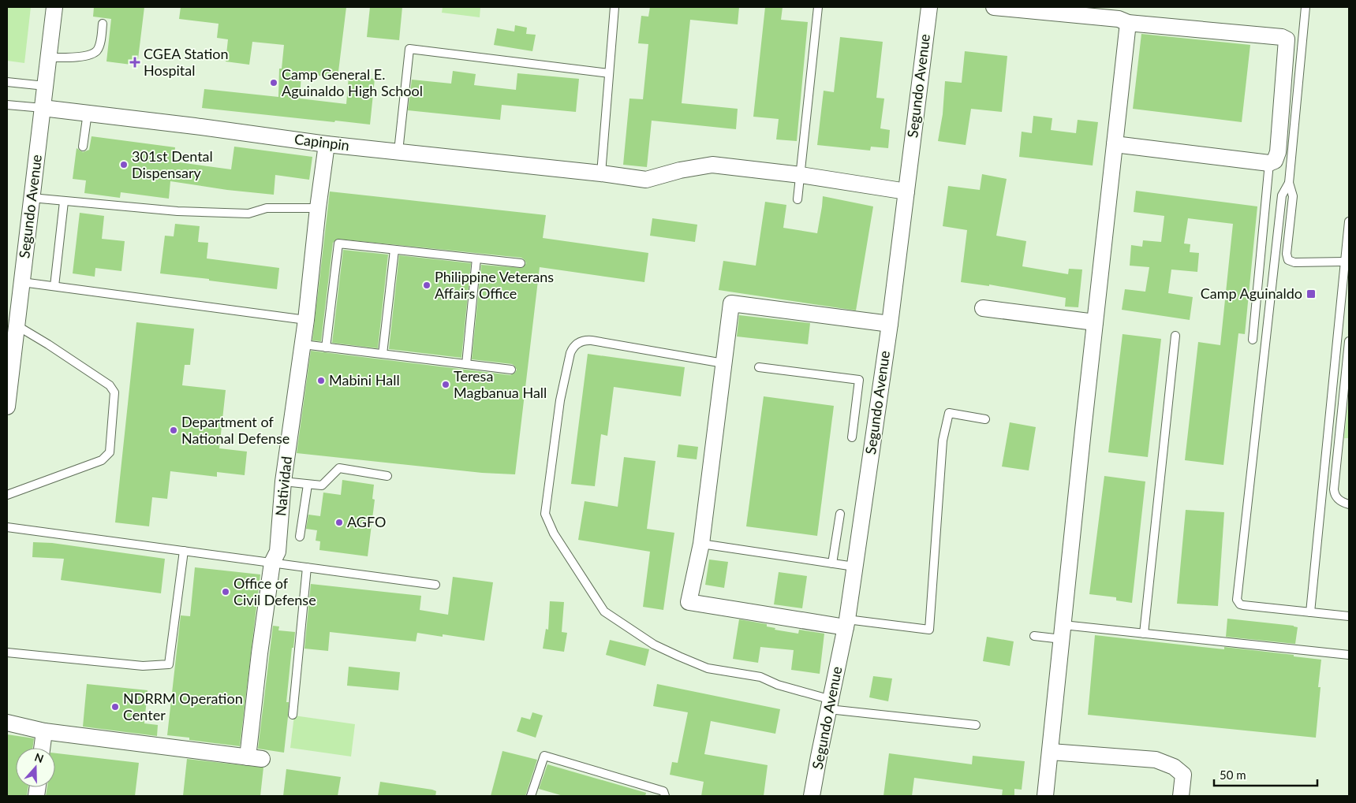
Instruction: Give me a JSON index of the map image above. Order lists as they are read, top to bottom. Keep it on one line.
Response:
{"streets":{"street":["Segundo Avenue","Capinpin","Natividad"]},"crossings":[["Segundo Avenue","Capinpin"],["Capinpin","Natividad"]],"places":{"health":["CGEA Station Hospital"],"other":["Camp General E. Aguinaldo High School","301st Dental Dispensary","Philippine Veterans Affairs Office","Mabini Hall","Teresa Magbanua Hall","Department of National Defense","AGFO","Office of Civil Defense","NDRRM Operation Center"],"transit":["Camp Aguinaldo"]},"scale_bar":"50 m","north":"top"}
